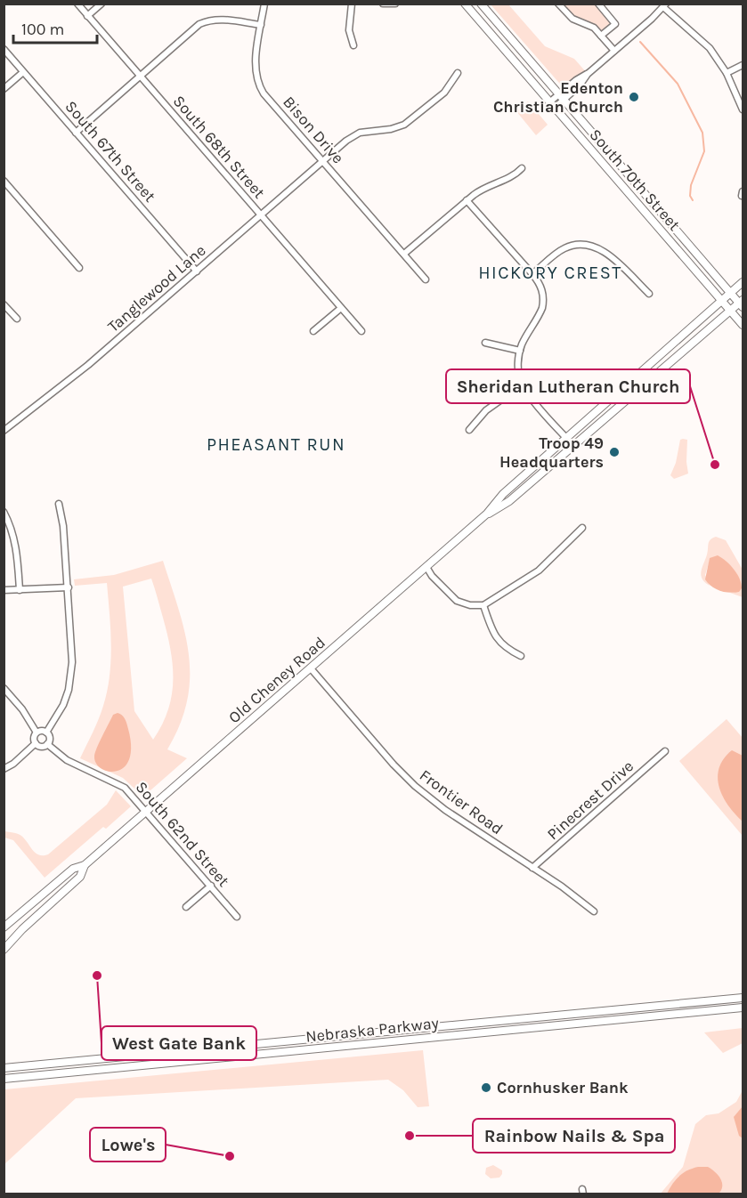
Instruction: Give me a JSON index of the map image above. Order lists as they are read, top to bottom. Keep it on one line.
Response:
{"streets":{"main road":["South 70th Street","Old Cheney Road","Nebraska Parkway"],"street":["Bison Drive","South 68th Street","South 67th Street","Tanglewood Lane","Pinecrest Drive","Frontier Road","South 62nd Street"]},"crossings":[["Bison Drive","Tanglewood Lane"],["South 68th Street","Tanglewood Lane"],["South 67th Street","Tanglewood Lane"],["South 70th Street","Old Cheney Road"],["Old Cheney Road","Frontier Road"],["Old Cheney Road","South 62nd Street"],["Pinecrest Drive","Frontier Road"]],"districts":["HICKORY CREST","PHEASANT RUN"],"places":["Edenton Christian Church","Troop 49 Headquarters","Sheridan Lutheran Church","West Gate Bank","Cornhusker Bank","Rainbow Nails & Spa","Lowe's"],"scale_bar":"100 m"}
